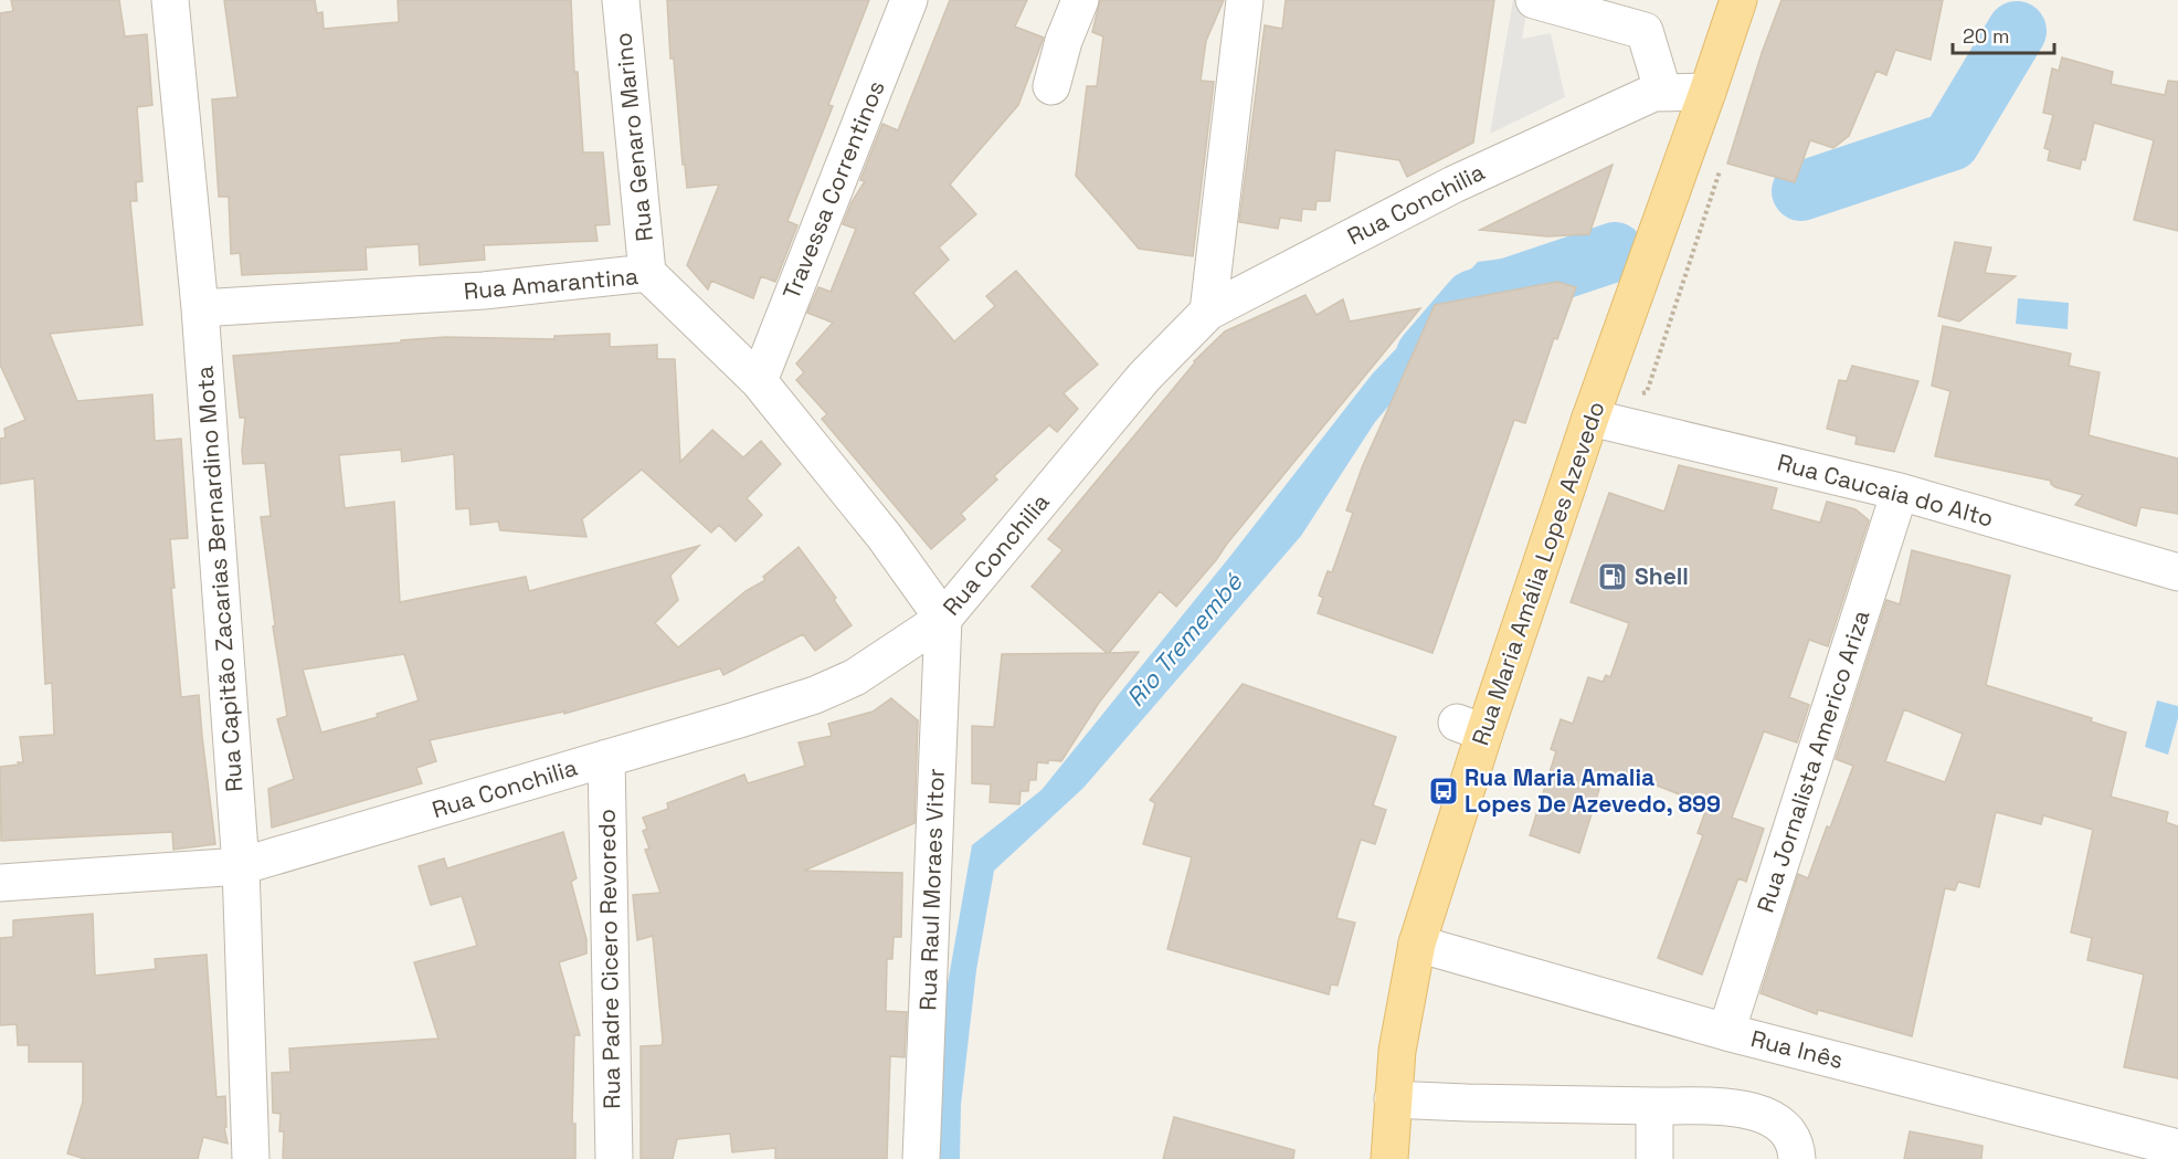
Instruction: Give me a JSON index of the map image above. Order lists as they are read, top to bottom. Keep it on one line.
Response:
{"streets":{"main road":["Rua Maria Amália Lopes Azevedo"],"street":["Rua Genaro Marino","Travessa Correntinos","Rua Conchilia","Rua Amarantina","Rua Caucaia do Alto","Rua Capitão Zacarias Bernardino Mota","Rua Jornalista Americo Ariza","Rua Raul Moraes Vitor","Rua Padre Cicero Revoredo","Rua Inês"]},"crossings":[["Rua Genaro Marino","Rua Amarantina"],["Travessa Correntinos","Rua Amarantina"],["Rua Conchilia","Rua Amarantina"],["Rua Conchilia","Rua Maria Amália Lopes Azevedo"],["Rua Conchilia","Rua Capitão Zacarias Bernardino Mota"],["Rua Conchilia","Rua Raul Moraes Vitor"],["Rua Conchilia","Rua Padre Cicero Revoredo"],["Rua Amarantina","Rua Capitão Zacarias Bernardino Mota"],["Rua Amarantina","Rua Raul Moraes Vitor"],["Rua Caucaia do Alto","Rua Maria Amália Lopes Azevedo"],["Rua Caucaia do Alto","Rua Jornalista Americo Ariza"],["Rua Maria Amália Lopes Azevedo","Rua Inês"],["Rua Jornalista Americo Ariza","Rua Inês"]],"water":["Rio Tremembé"],"places":{"fuel station":["Shell"],"bus stop":["Rua Maria Amalia Lopes De Azevedo, 899"]},"scale_bar":"20 m"}
